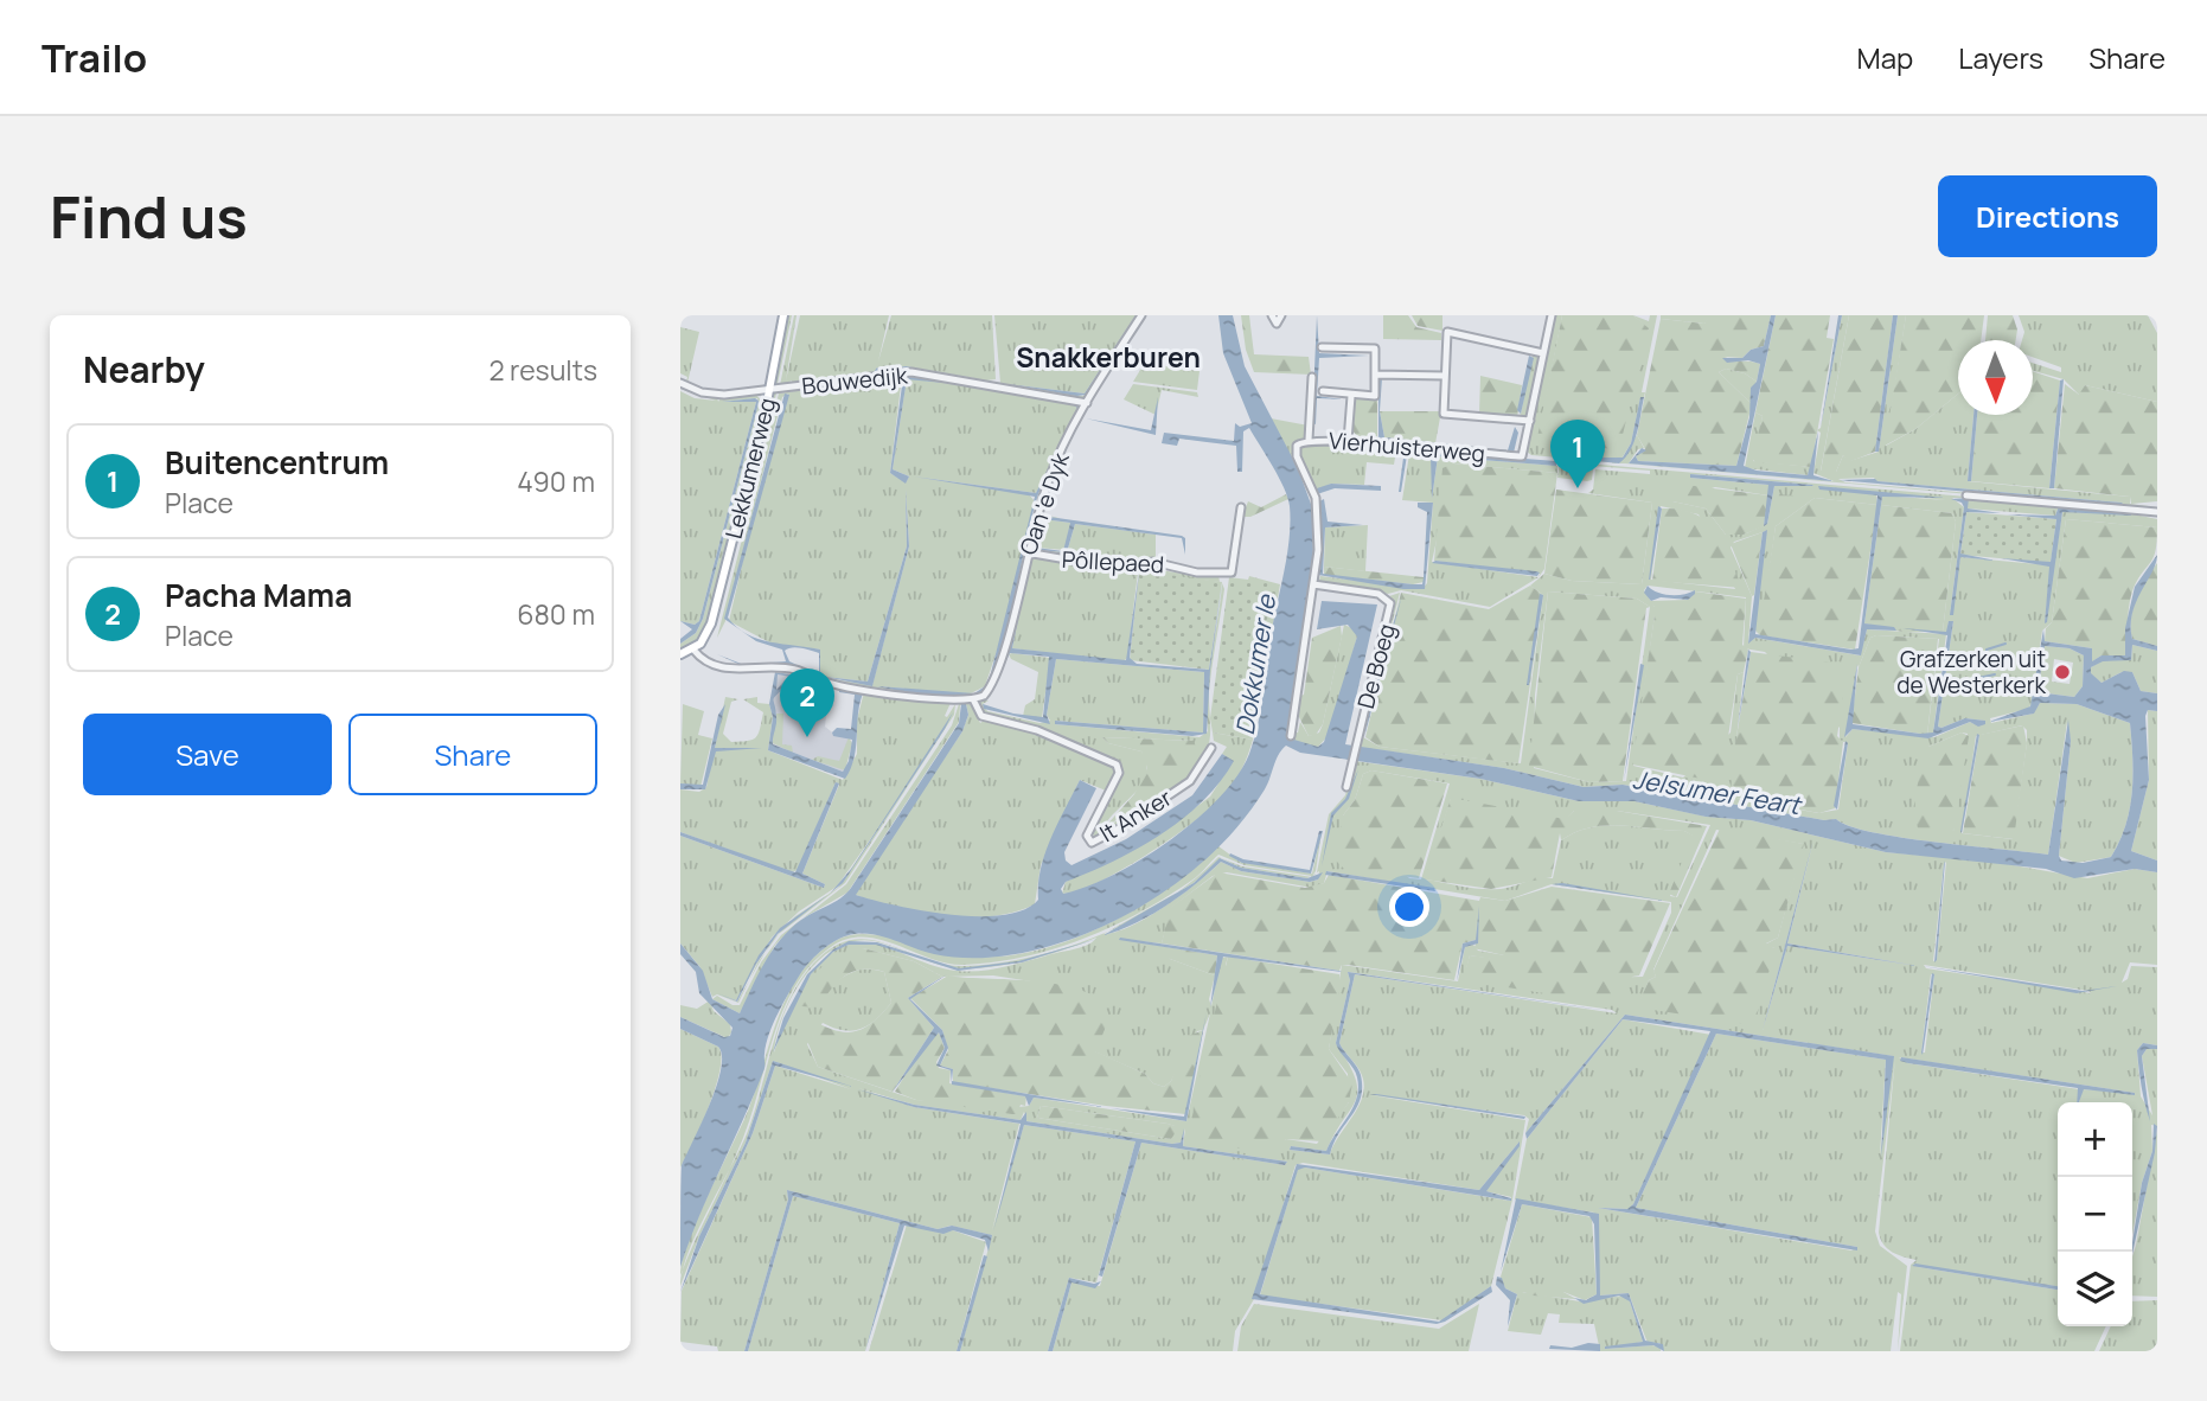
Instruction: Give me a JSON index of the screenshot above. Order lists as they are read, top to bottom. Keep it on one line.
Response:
{"streets":{"main road":["Lekkumerweg"],"street":["Bouwedijk","Vierhuisterweg","Oan 'e Dyk","Pôllepaed","De Boeg","It Anker"]},"crossings":[["Bouwedijk","Lekkumerweg"],["Bouwedijk","Oan 'e Dyk"],["Vierhuisterweg","De Boeg"],["Oan 'e Dyk","Pôllepaed"],["Oan 'e Dyk","It Anker"]],"districts":["Snakkerburen"],"water":["Dokkumer Ie","Jelsumer Feart"],"places":["Grafzerken uit de Westerkerk"],"north":"bottom","page":{"header":"Trailo","nav":["Map","Layers","Share"],"buttons":["Directions",["Save","Share"]],"title":"Find us","heading":["Nearby","2 results"],"pins":["1","2"],"list":[{"mark":"1","name":"Buitencentrum","note":"Place","value":"490 m"},{"mark":"2","name":"Pacha Mama","note":"Place","value":"680 m"}],"map_buttons":["+","−"]}}
